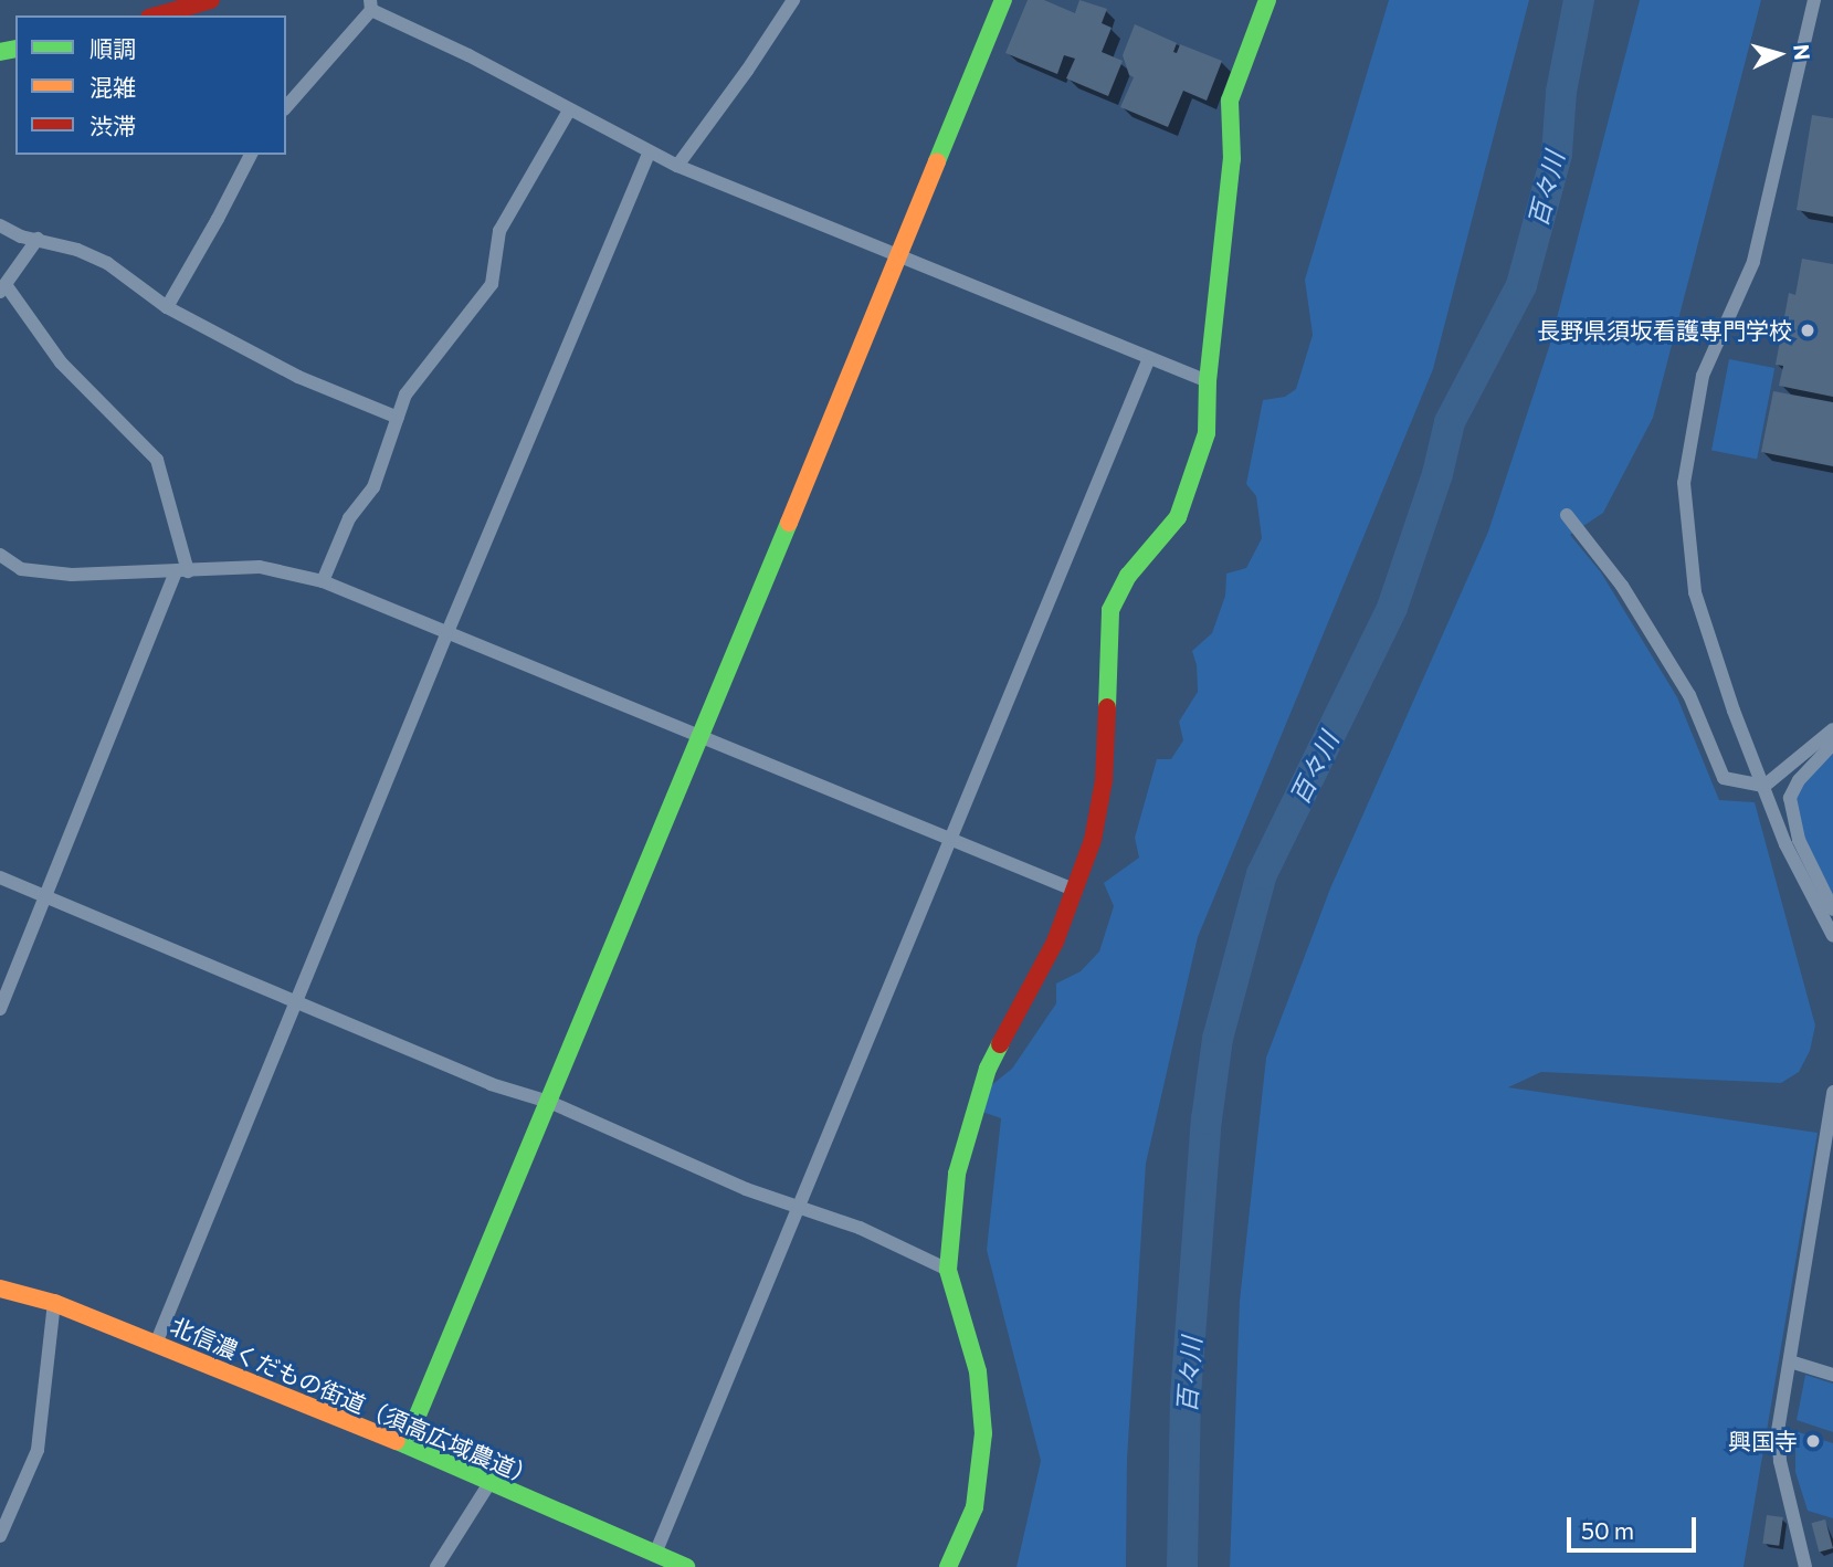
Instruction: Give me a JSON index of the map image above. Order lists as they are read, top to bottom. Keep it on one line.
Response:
{"streets":{"street":["北信濃くだもの街道（須高広域農道）"]},"water":["百々川"],"places":["長野県須坂看護専門学校","興国寺"],"legend":["順調","混雑","渋滞"],"scale_bar":"50 m","north":"right"}
